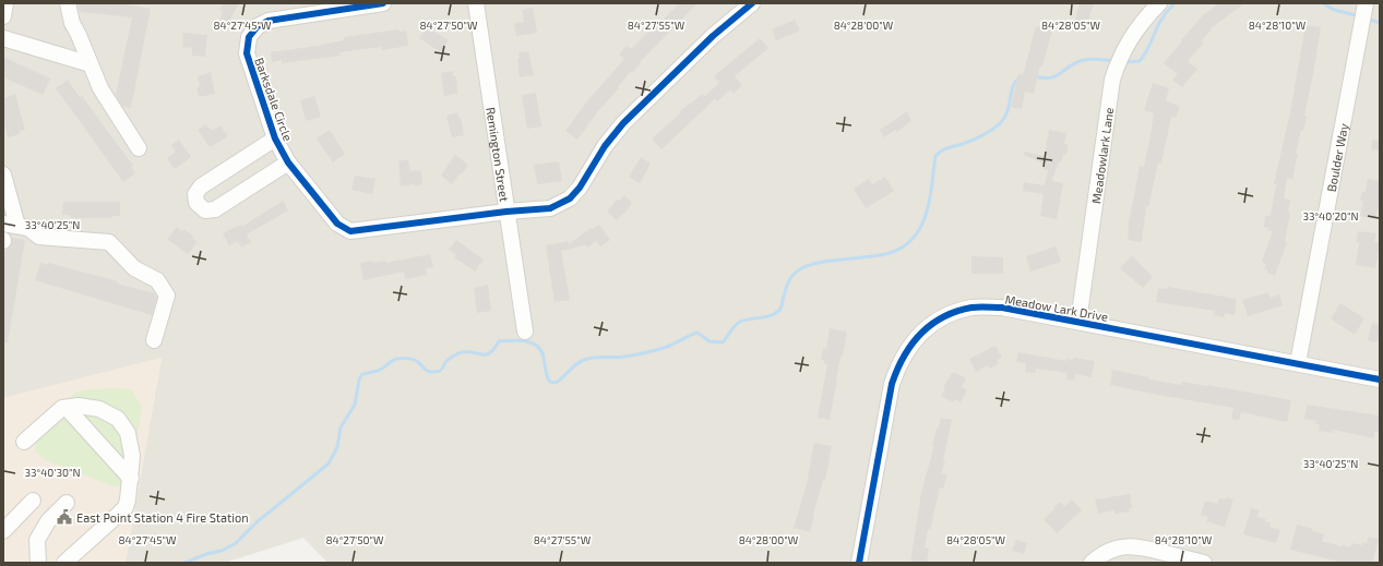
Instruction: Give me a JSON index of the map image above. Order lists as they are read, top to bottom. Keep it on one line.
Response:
{"streets":{"street":["Barksdale Circle","Remington Street","Meadowlark Lane","Boulder Way","Meadow Lark Drive"]},"crossings":[["Barksdale Circle","Remington Street"],["Meadowlark Lane","Meadow Lark Drive"],["Boulder Way","Meadow Lark Drive"]],"places":{"public building":["East Point Station 4 Fire Station"]},"coordinates":["84°27'45\"W","84°27'50\"W","84°27'55\"W","84°28'00\"W","84°28'05\"W","84°28'10\"W","33°40'20\"N","33°40'25\"N","33°40'30\"N"]}
